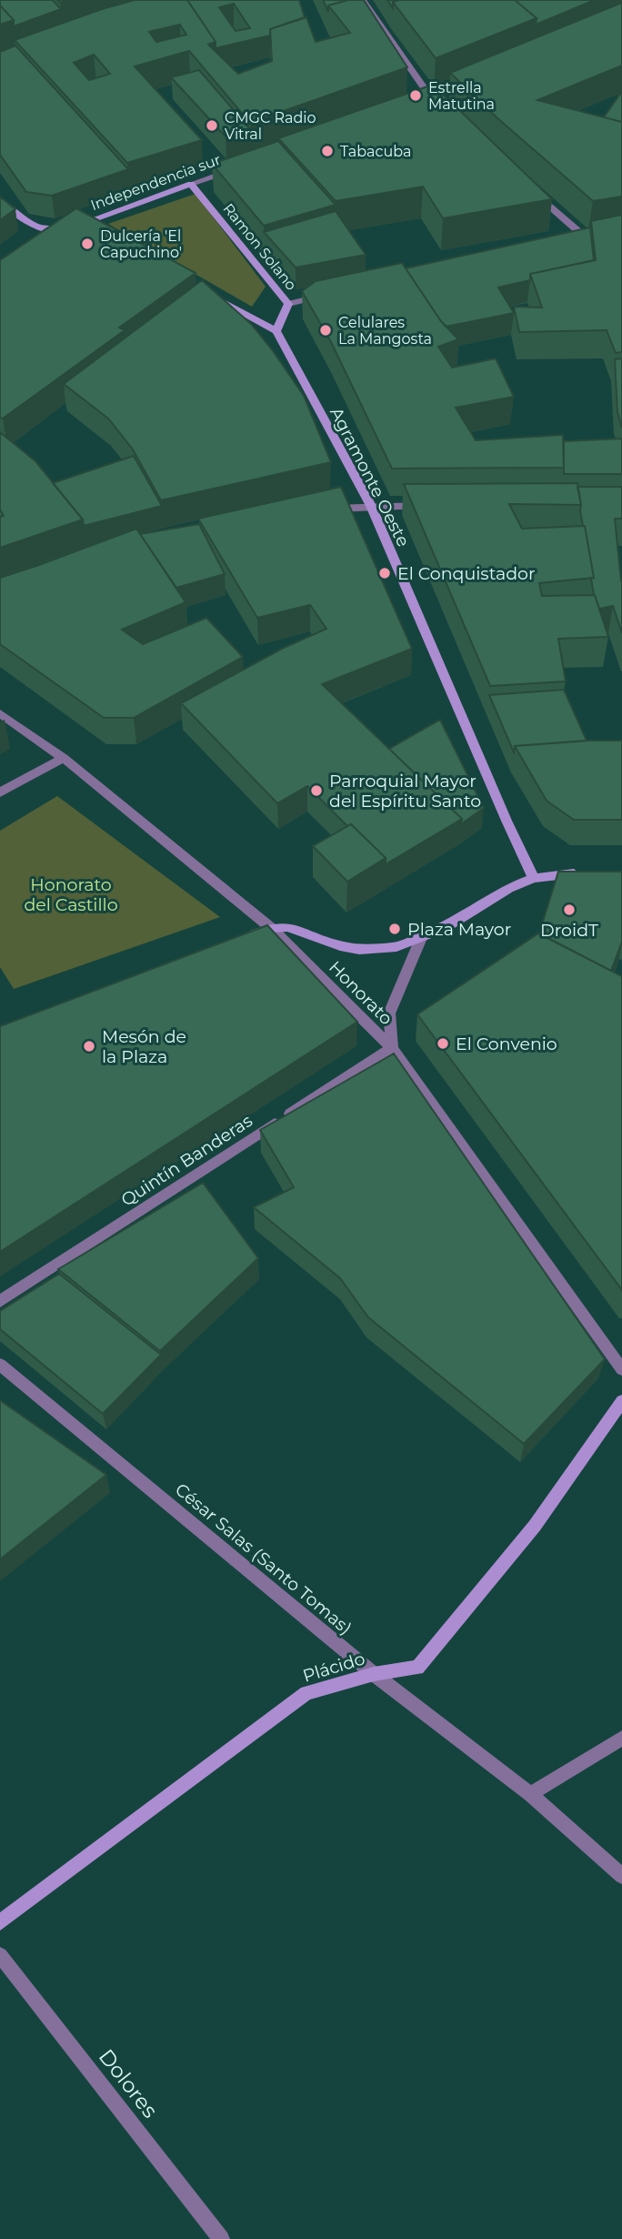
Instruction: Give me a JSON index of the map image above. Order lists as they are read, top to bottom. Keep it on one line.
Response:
{"streets":{"street":["Independencia sur","Ramon Solano","Agramonte Oeste","Honorato","Quintín Banderas","César Salas (Santo Tomas)","Plácido","Dolores"]},"crossings":[["Independencia sur","Ramon Solano"],["Ramon Solano","Agramonte Oeste"],["Honorato","Quintín Banderas"],["César Salas (Santo Tomas)","Plácido"]],"parks":["Honorato del Castillo"],"places":["Estrella Matutina","CMGC Radio Vitral","Tabacuba","Dulcería 'El Capuchino'","Celulares La Mangosta","El Conquistador","Parroquial Mayor del Espíritu Santo","DroidT","Plaza Mayor","El Convenio","Mesón de la Plaza"]}
